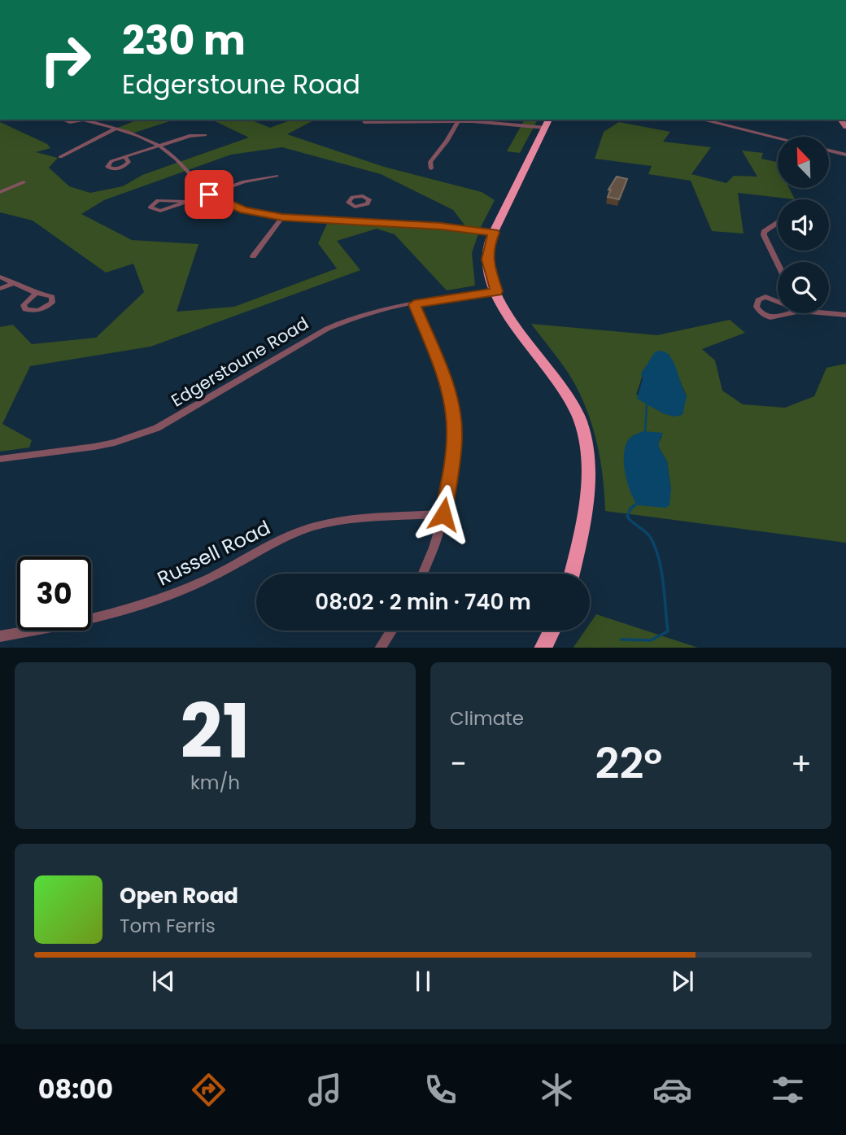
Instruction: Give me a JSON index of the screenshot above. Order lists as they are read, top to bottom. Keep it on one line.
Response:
{"streets":{"street":["Edgerstoune Road","Russell Road"]},"north":"top left","page":{"turn":["230 m","Edgerstoune Road"],"limit":"30","trip":"08:02 · 2 min · 740 m","tile":[["21","km/h"],"Climate"],"heat":["−","22°","+"],"song":["Open Road","Tom Ferris"],"tabs":"08:00"}}
